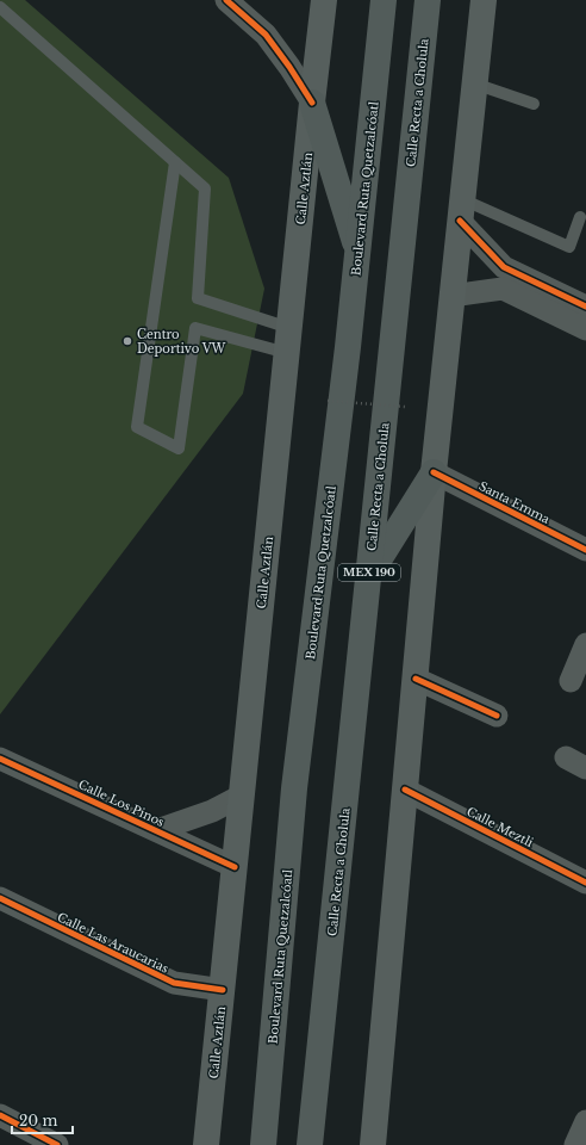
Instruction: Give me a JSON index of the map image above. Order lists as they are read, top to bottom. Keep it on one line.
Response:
{"streets":{"main road":["Calle Recta a Cholula","Calle Aztlán","Boulevard Ruta Quetzalcóatl","MEX 190"],"street":["Santa Emma","Calle Los Pinos","Calle Meztli","Calle Las Araucarias"]},"crossings":[["Calle Aztlán","Calle Los Pinos"],["Calle Aztlán","Calle Las Araucarias"]],"places":["Centro Deportivo VW"],"scale_bar":"20 m"}
